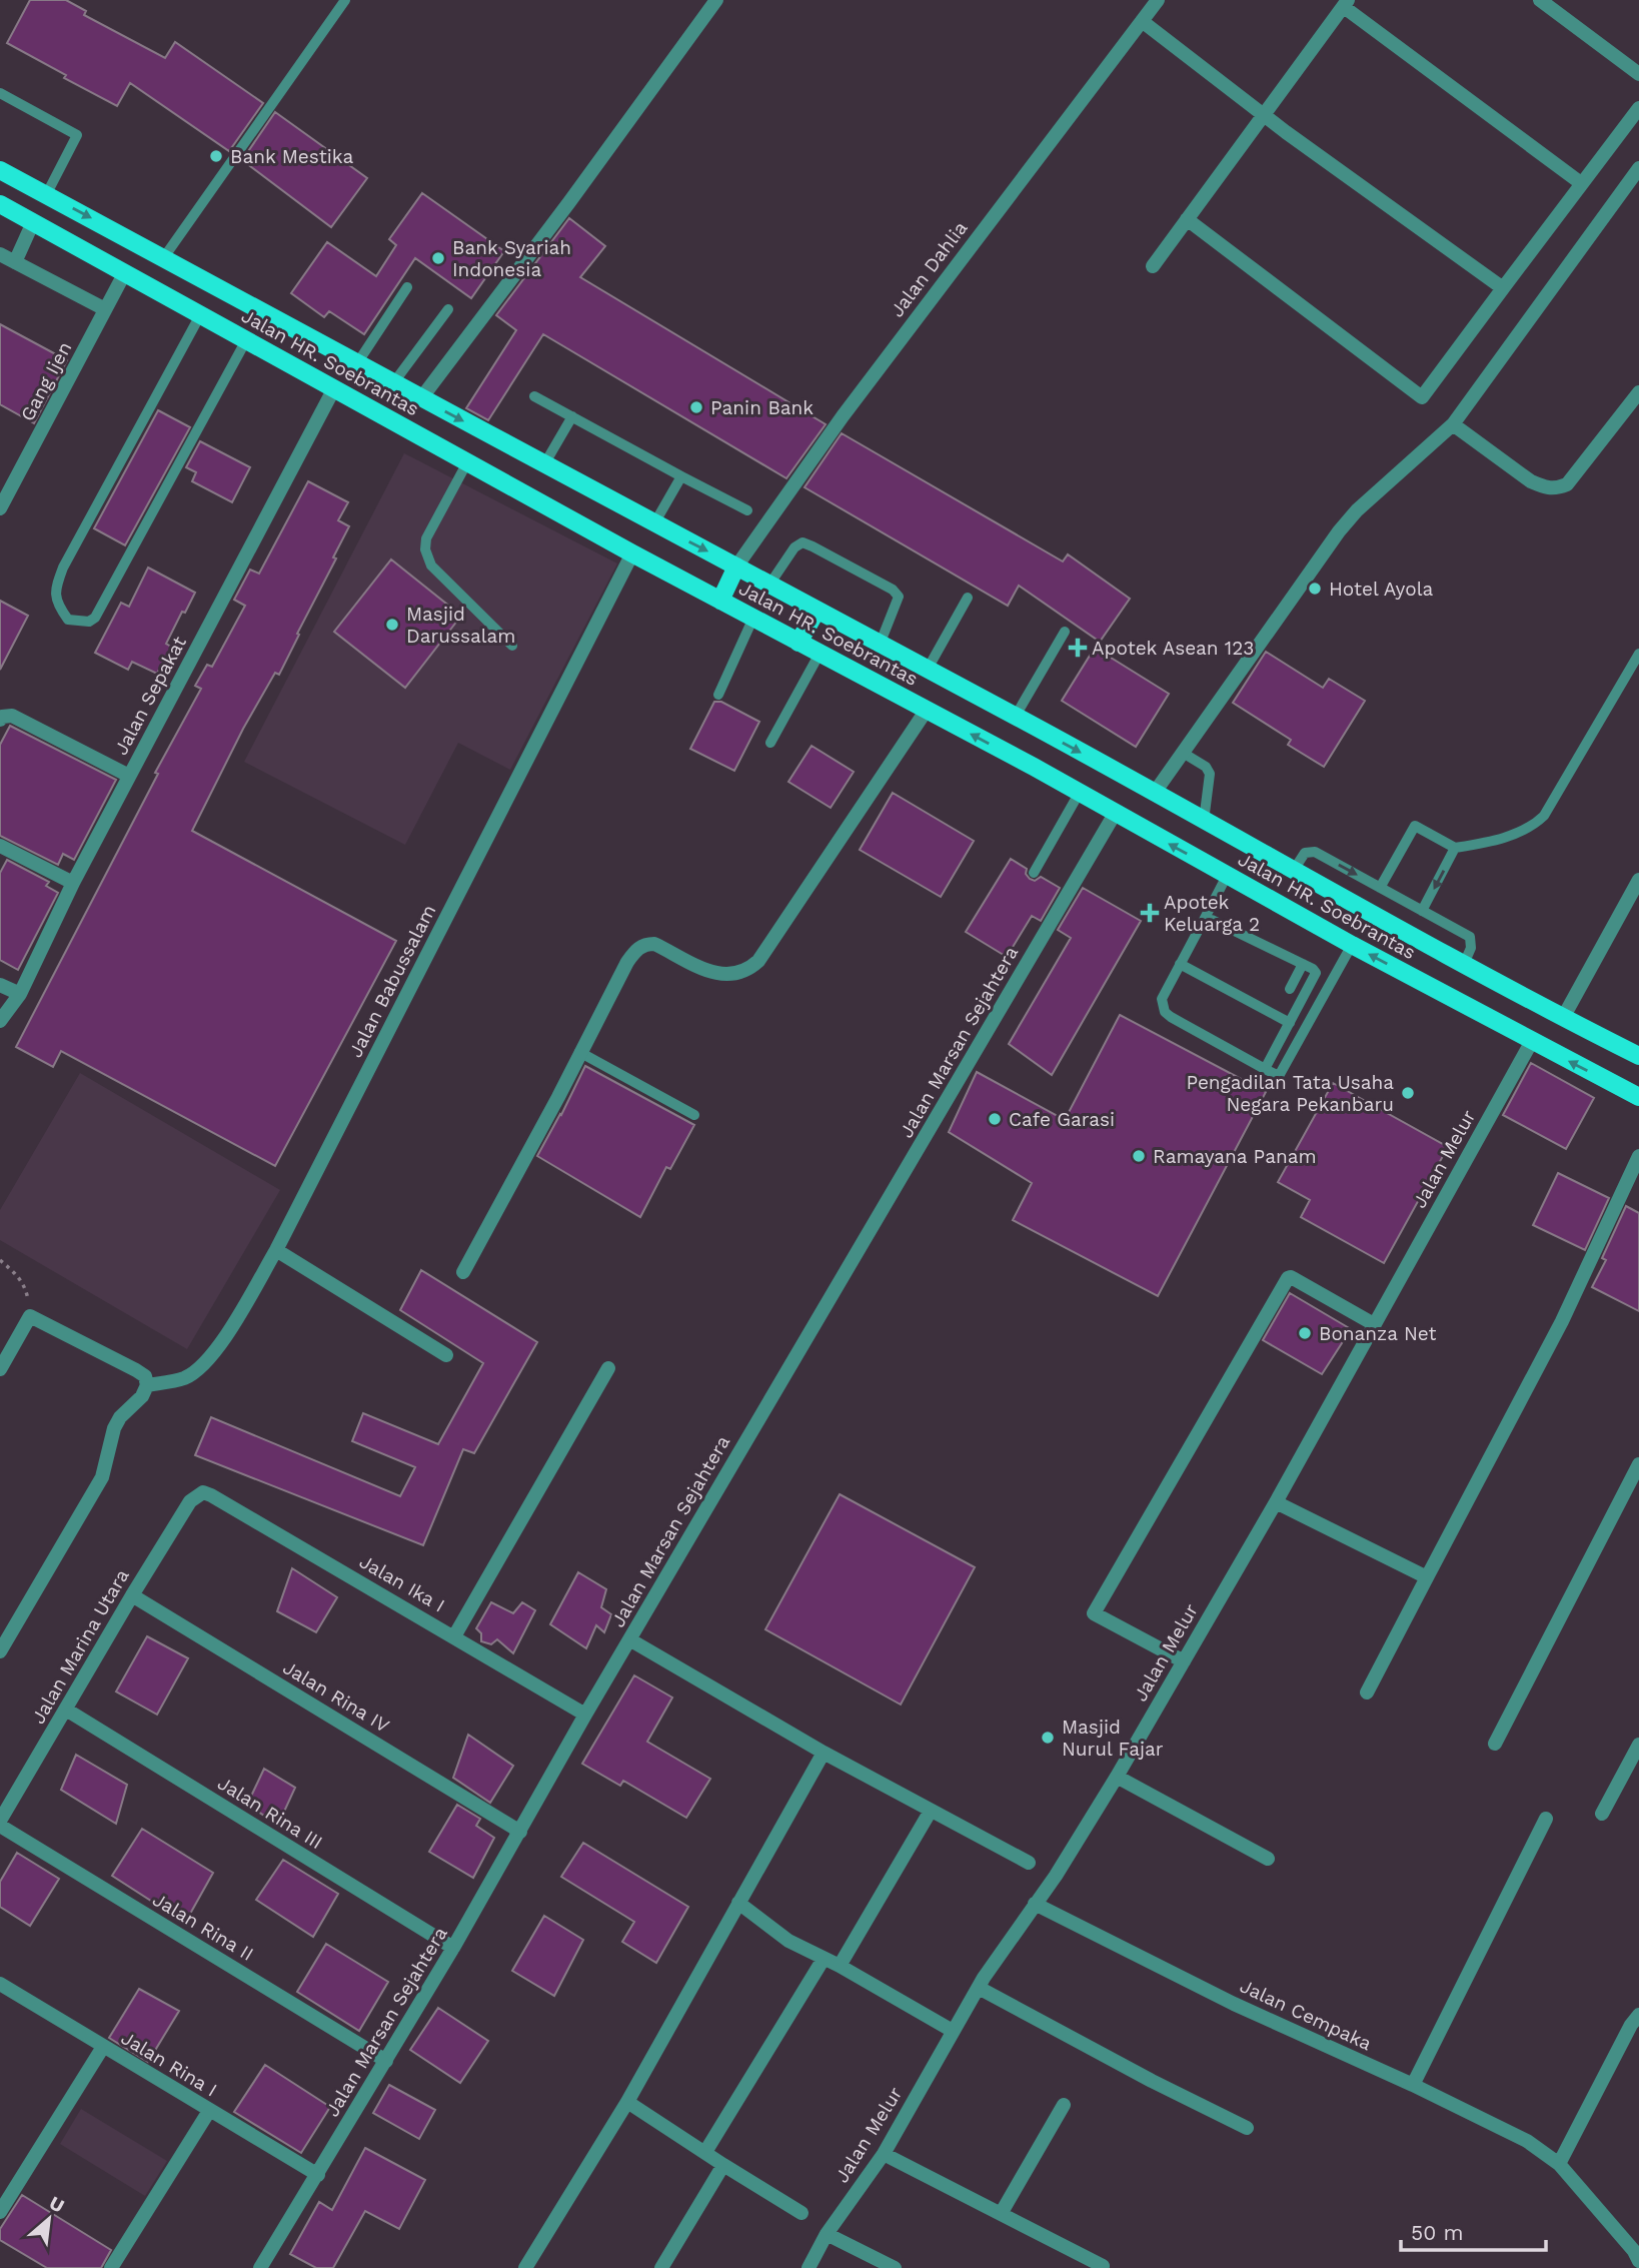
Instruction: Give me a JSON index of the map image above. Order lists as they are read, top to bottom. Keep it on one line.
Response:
{"streets":{"main road":["Jalan HR. Soebrantas"],"street":["Jalan Dahlia","Gang Ijen","Jalan Sepakat","Jalan Babussalam","Jalan Marsan Sejahtera","Jalan Melur","Jalan Ika I","Jalan Marina Utara","Jalan Rina IV","Jalan Rina III","Jalan Rina II","Jalan Cempaka","Jalan Rina I"]},"crossings":[["Jalan Dahlia","Jalan HR. Soebrantas"],["Jalan HR. Soebrantas","Gang Ijen"],["Jalan HR. Soebrantas","Jalan Sepakat"],["Jalan HR. Soebrantas","Jalan Babussalam"],["Jalan HR. Soebrantas","Jalan Marsan Sejahtera"],["Jalan HR. Soebrantas","Jalan Melur"],["Jalan Marsan Sejahtera","Jalan Ika I"],["Jalan Marsan Sejahtera","Jalan Rina IV"],["Jalan Marsan Sejahtera","Jalan Rina III"],["Jalan Marsan Sejahtera","Jalan Rina II"],["Jalan Marsan Sejahtera","Jalan Rina I"],["Jalan Melur","Jalan Cempaka"],["Jalan Ika I","Jalan Marina Utara"],["Jalan Marina Utara","Jalan Rina IV"],["Jalan Marina Utara","Jalan Rina III"],["Jalan Marina Utara","Jalan Rina II"]],"places":{"other":["Bank Mestika","Bank Syariah Indonesia","Panin Bank","Hotel Ayola","Masjid Darussalam","Pengadilan Tata Usaha Negara Pekanbaru","Cafe Garasi","Ramayana Panam","Bonanza Net","Masjid Nurul Fajar"],"health":["Apotek Asean 123","Apotek Keluarga 2"]},"scale_bar":"50 m","north":"top right"}
